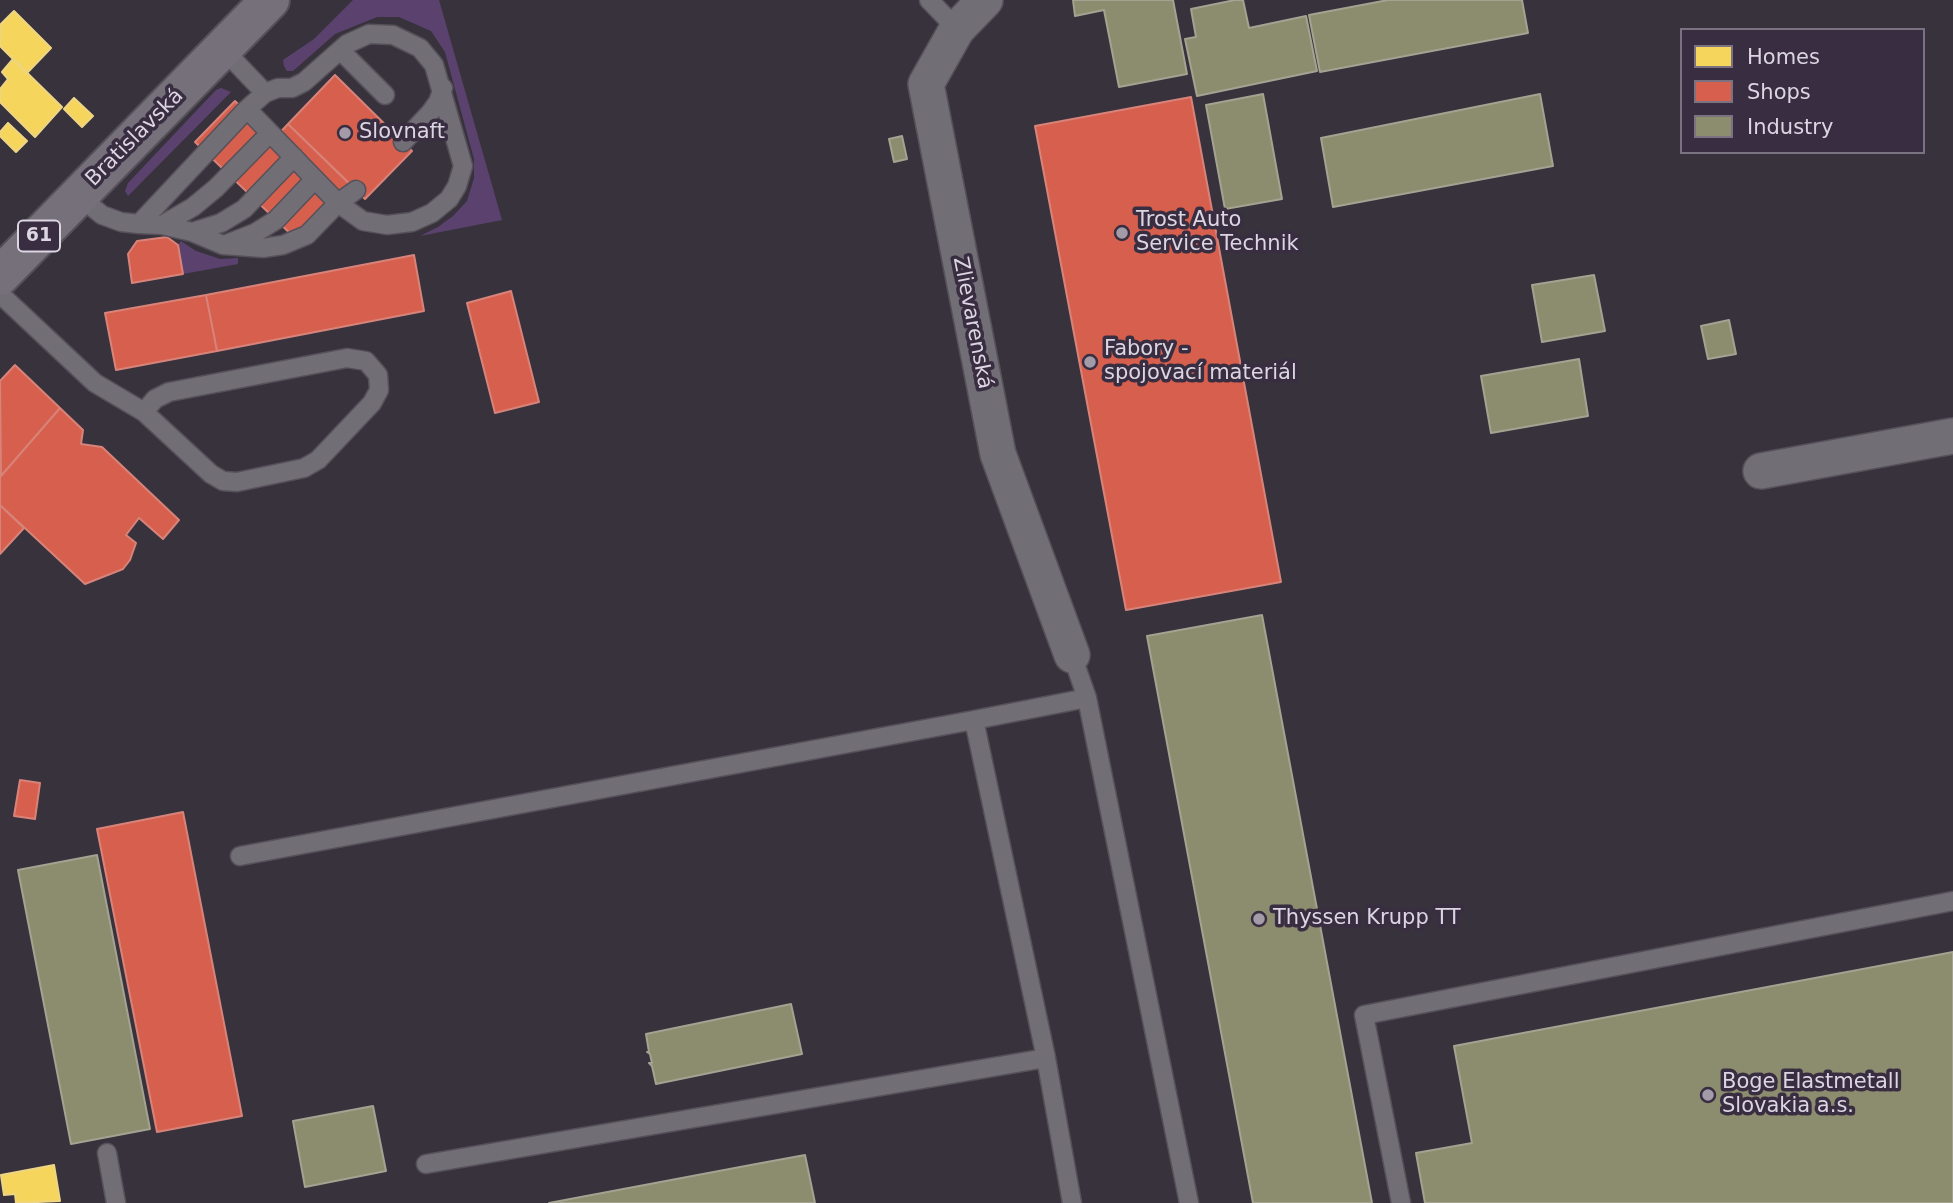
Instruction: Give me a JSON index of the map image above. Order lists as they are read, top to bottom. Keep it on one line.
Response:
{"streets":{"main road":["Bratislavská","61"],"street":["Zlievarenská"]},"places":["Slovnaft","Trost Auto Service Technik","Fabory - spojovací materiál","Thyssen Krupp TT","Boge Elastmetall Slovakia a.s."],"legend":["Homes","Shops","Industry"]}
